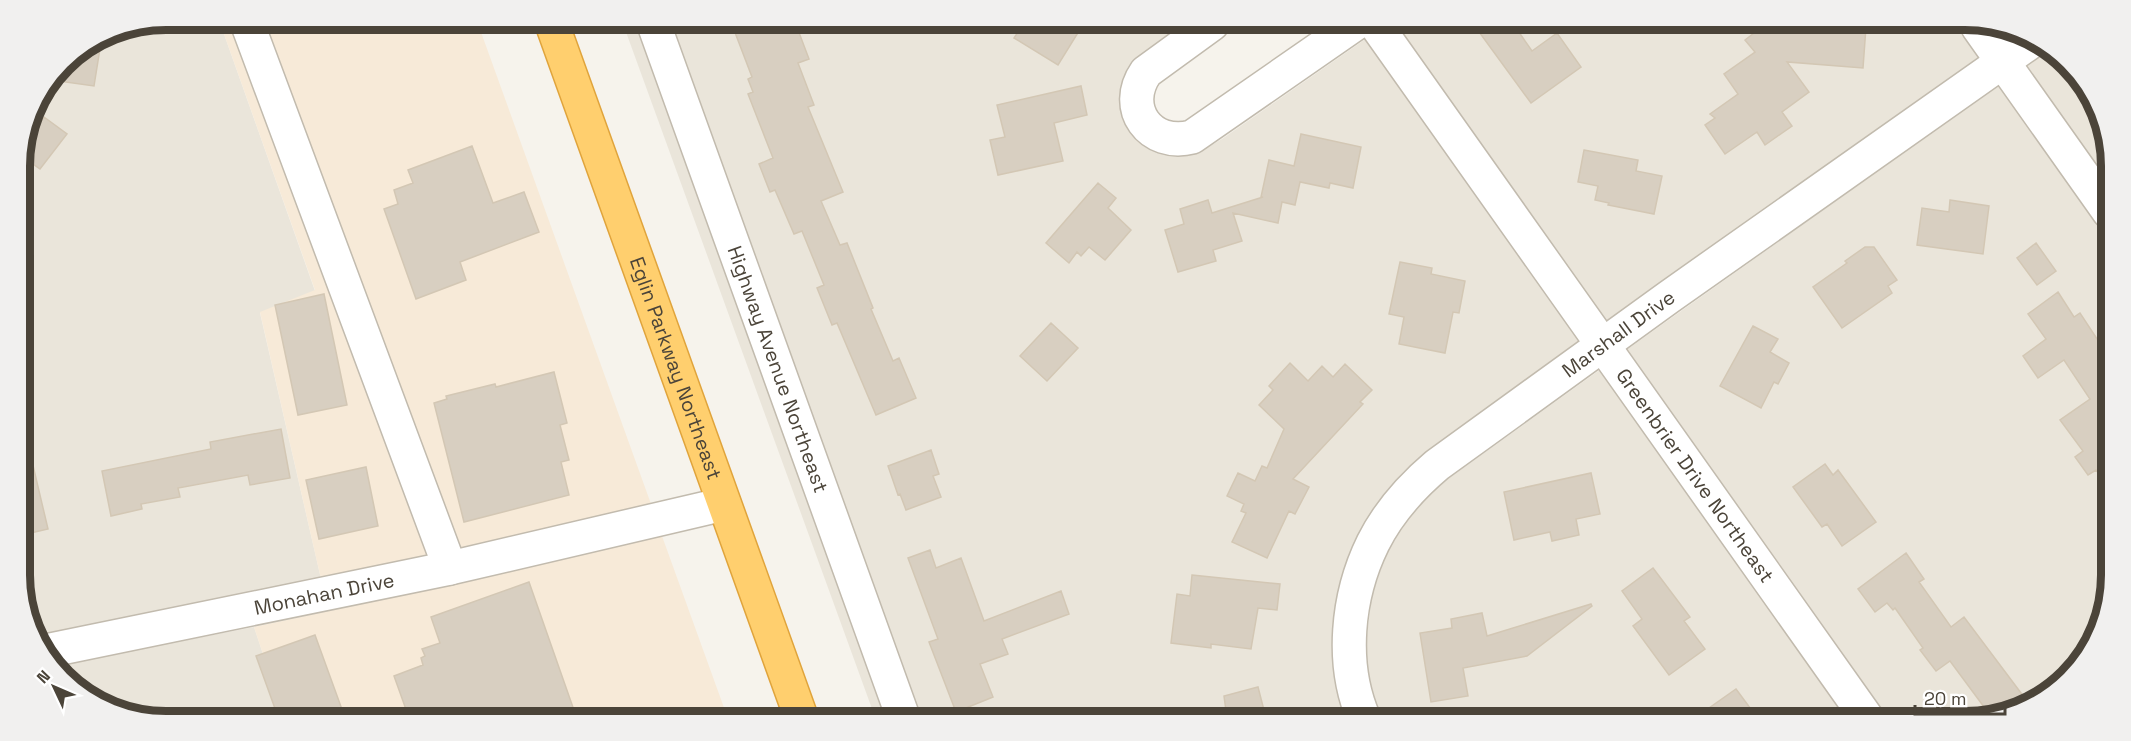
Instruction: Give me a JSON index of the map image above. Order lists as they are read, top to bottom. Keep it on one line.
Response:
{"streets":{"highway":["Eglin Parkway Northeast"],"street":["Marshall Drive","Highway Avenue Northeast","Greenbrier Drive Northeast","Monahan Drive"]},"crossings":[["Marshall Drive","Greenbrier Drive Northeast"],["Eglin Parkway Northeast","Monahan Drive"]],"scale_bar":"20 m","north":"top left"}
